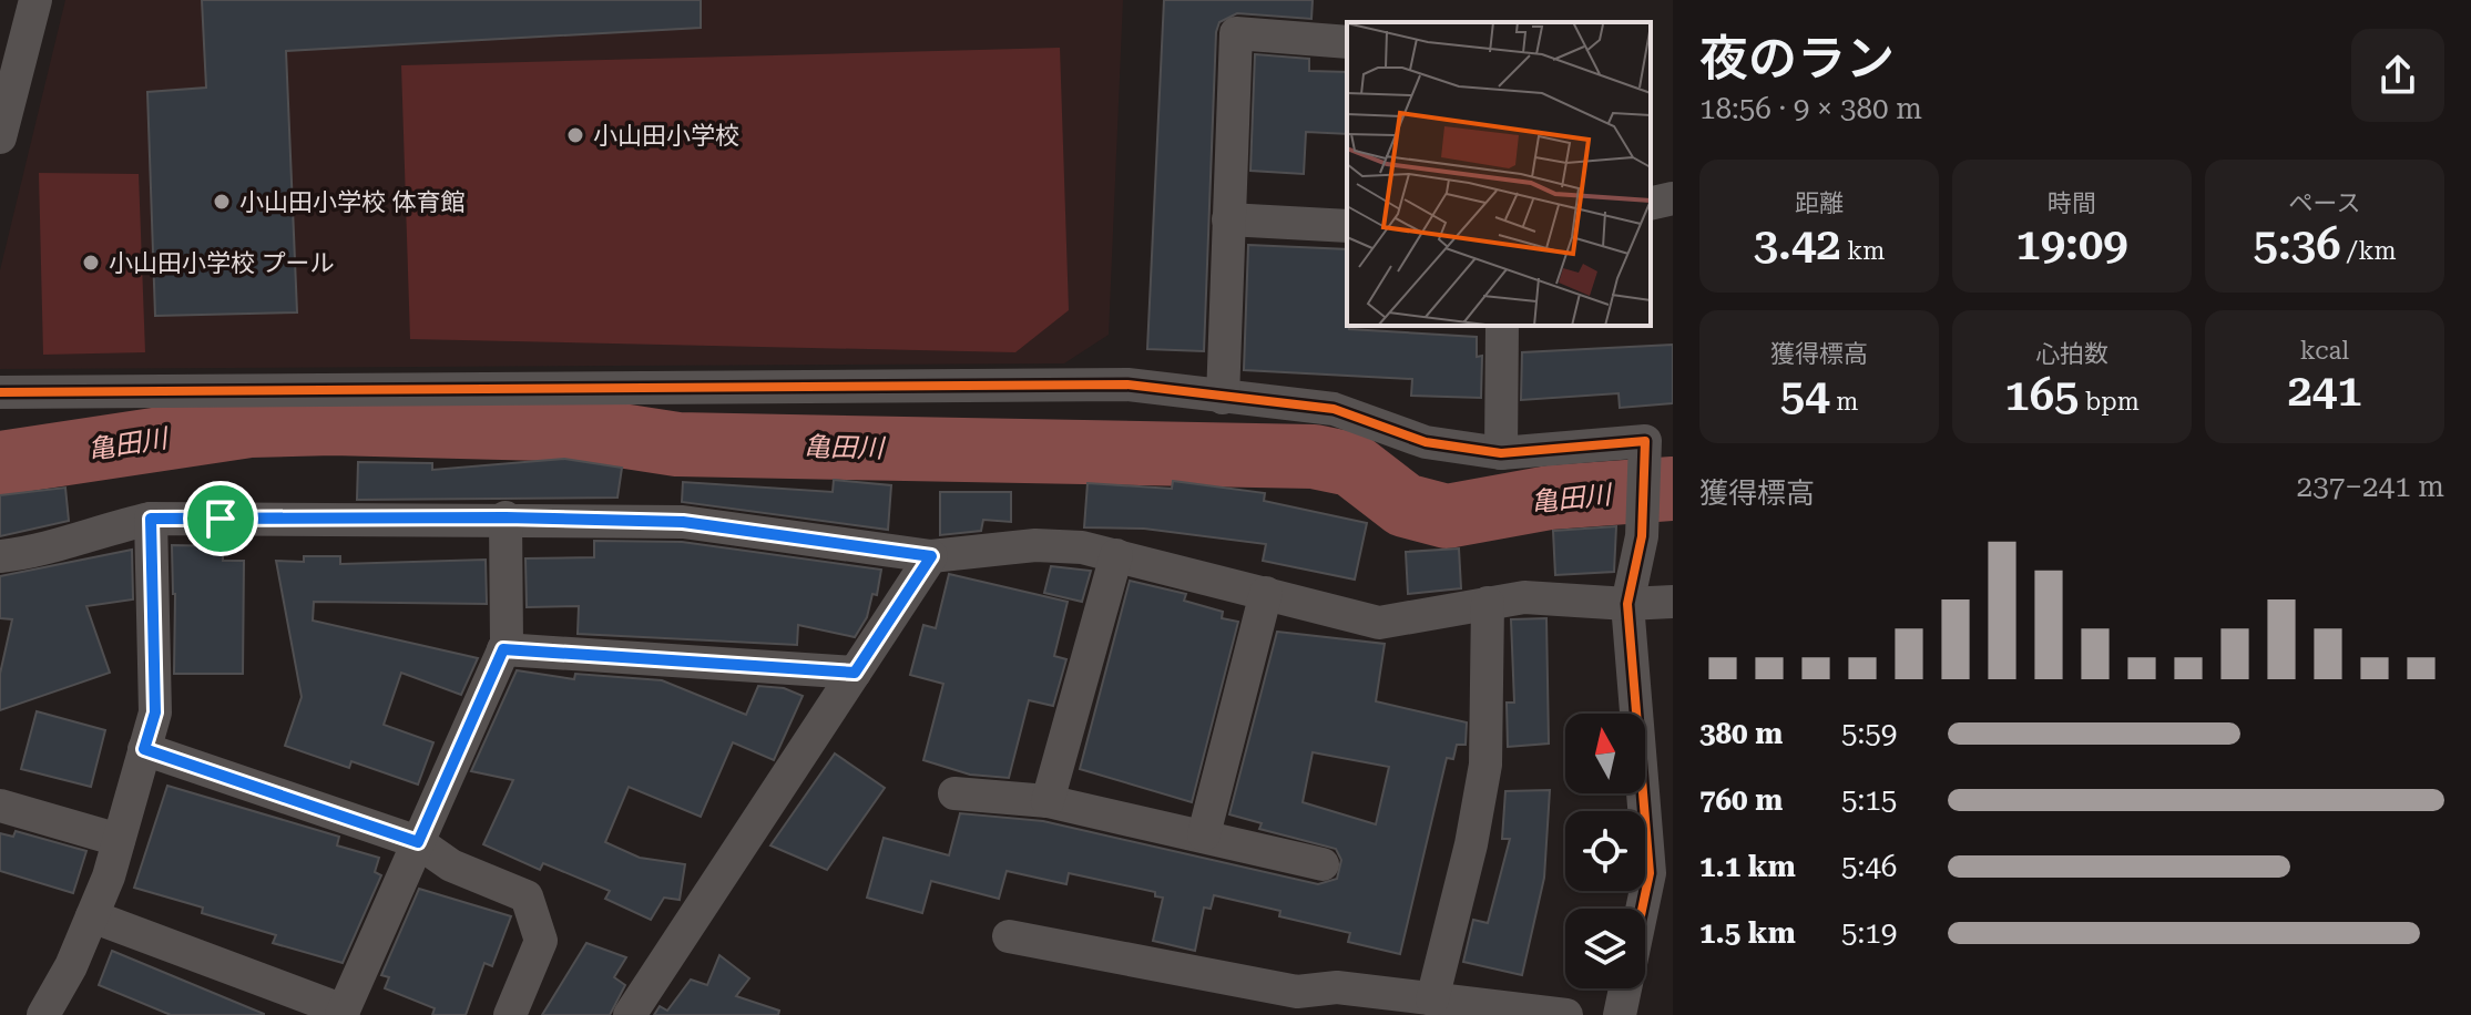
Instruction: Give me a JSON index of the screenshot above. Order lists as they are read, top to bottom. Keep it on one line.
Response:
{"water":["亀田川"],"places":["小山田小学校","小山田小学校 体育館","小山田小学校 プール"],"north":"top","page":{"heading":["夜のラン","18:56 · 9 × 380 m"],"stats":[["距離","3.42 km"],["時間","19:09"],["ペース","5:36 /km"],["獲得標高","54 m"],["心拍数","165 bpm"],["kcal","241"]],"chart":["獲得標高","237–241 m"],"list":[{"name":"380 m","note":"5:59"},{"name":"760 m","note":"5:15"},{"name":"1.1 km","note":"5:46"},{"name":"1.5 km","note":"5:19"}]}}
